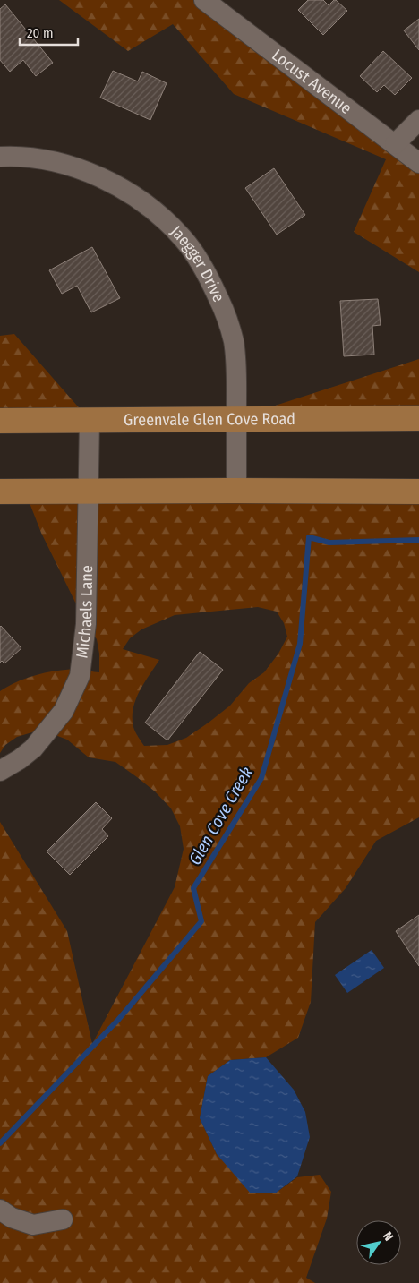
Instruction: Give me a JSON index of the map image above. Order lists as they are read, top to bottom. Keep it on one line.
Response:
{"streets":{"main road":["Greenvale Glen Cove Road"],"street":["Locust Avenue","Jaegger Drive","Michaels Lane"]},"crossings":[["Jaegger Drive","Greenvale Glen Cove Road"],["Greenvale Glen Cove Road","Michaels Lane"]],"water":["Glen Cove Creek"],"scale_bar":"20 m","north":"top right"}
